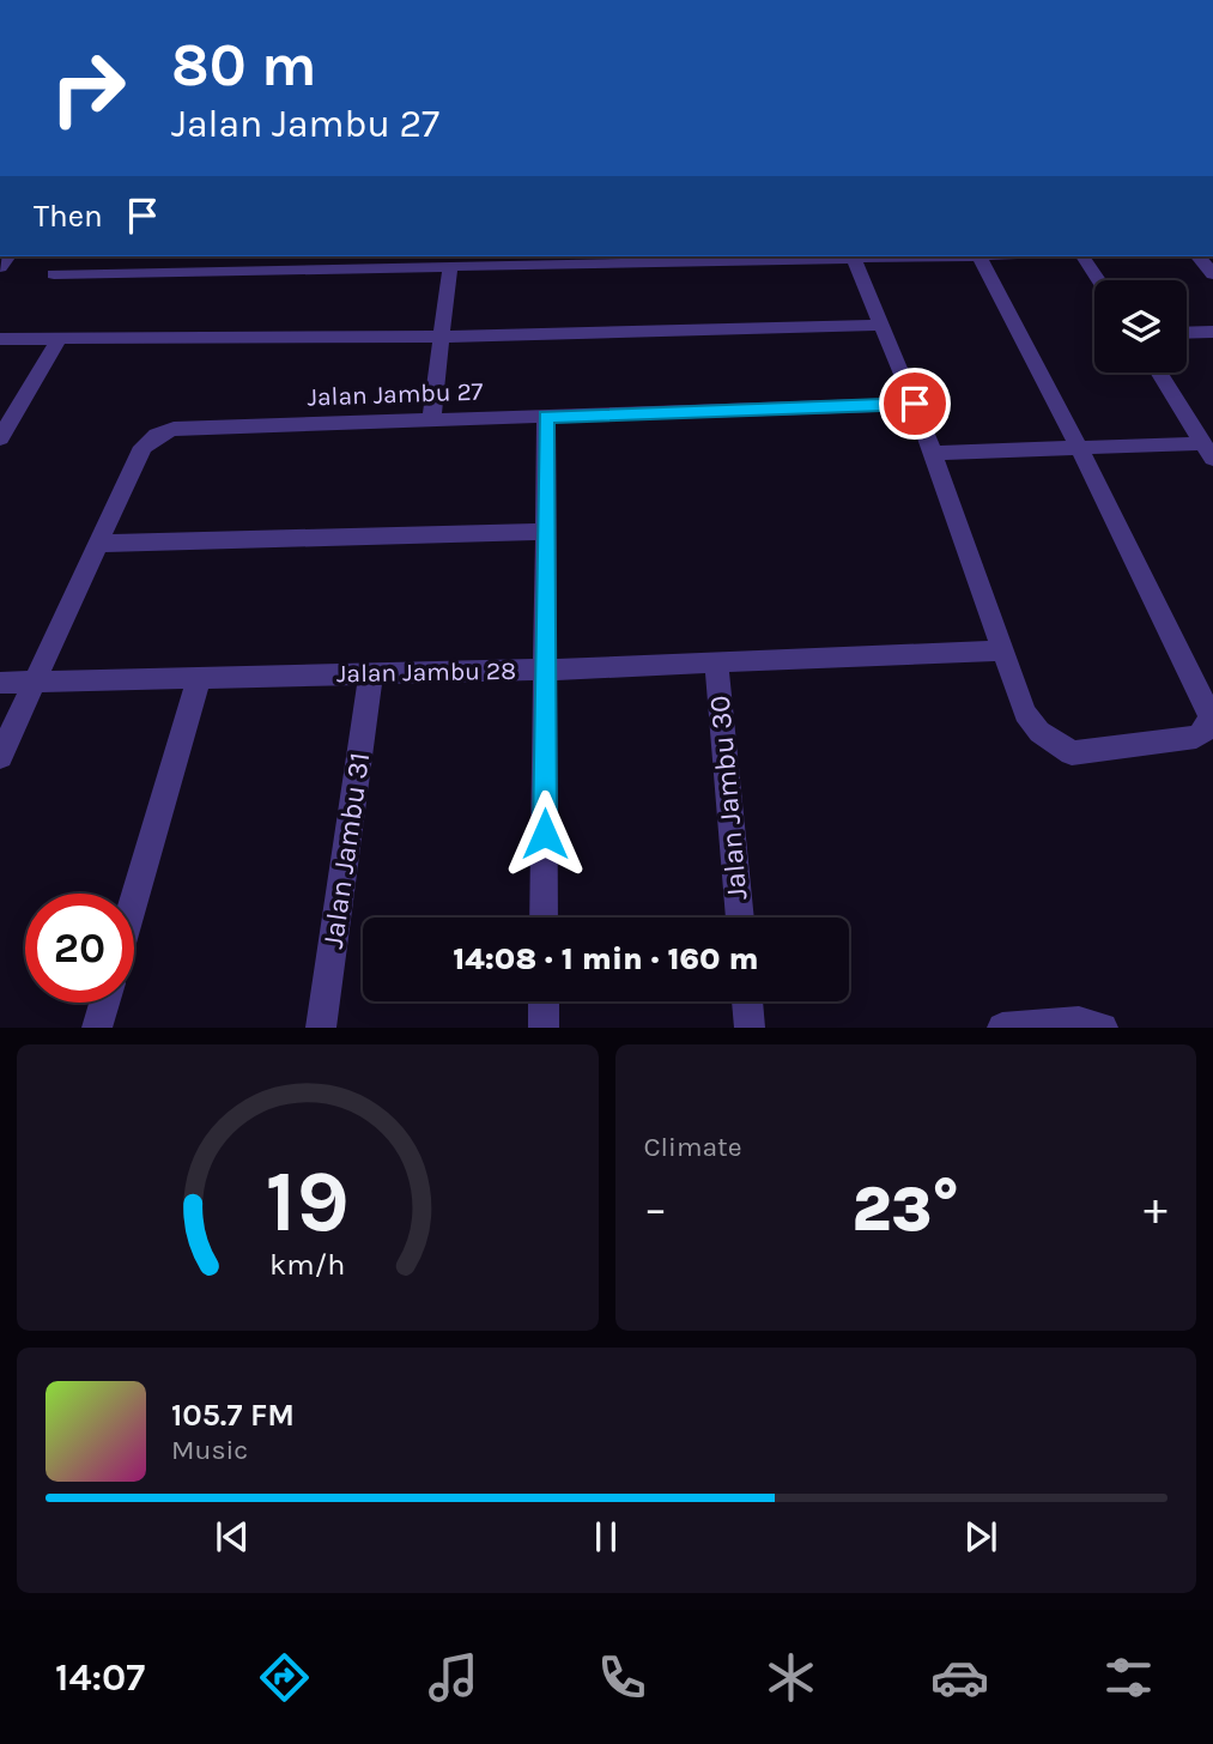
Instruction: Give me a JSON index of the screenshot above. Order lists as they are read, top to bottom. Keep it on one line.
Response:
{"streets":{"street":["Jalan Jambu 27","Jalan Jambu 28","Jalan Jambu 30","Jalan Jambu 31"]},"crossings":[["Jalan Jambu 27","Jalan Jambu 28"],["Jalan Jambu 28","Jalan Jambu 30"],["Jalan Jambu 28","Jalan Jambu 31"]],"page":{"turn":["80 m","Jalan Jambu 27"],"then":"Then","limit":"20","trip":"14:08 · 1 min · 160 m","tile":"Climate","heat":["−","23°","+"],"song":["105.7 FM","Music"],"tabs":"14:07","gauge":["19","km/h"]}}
